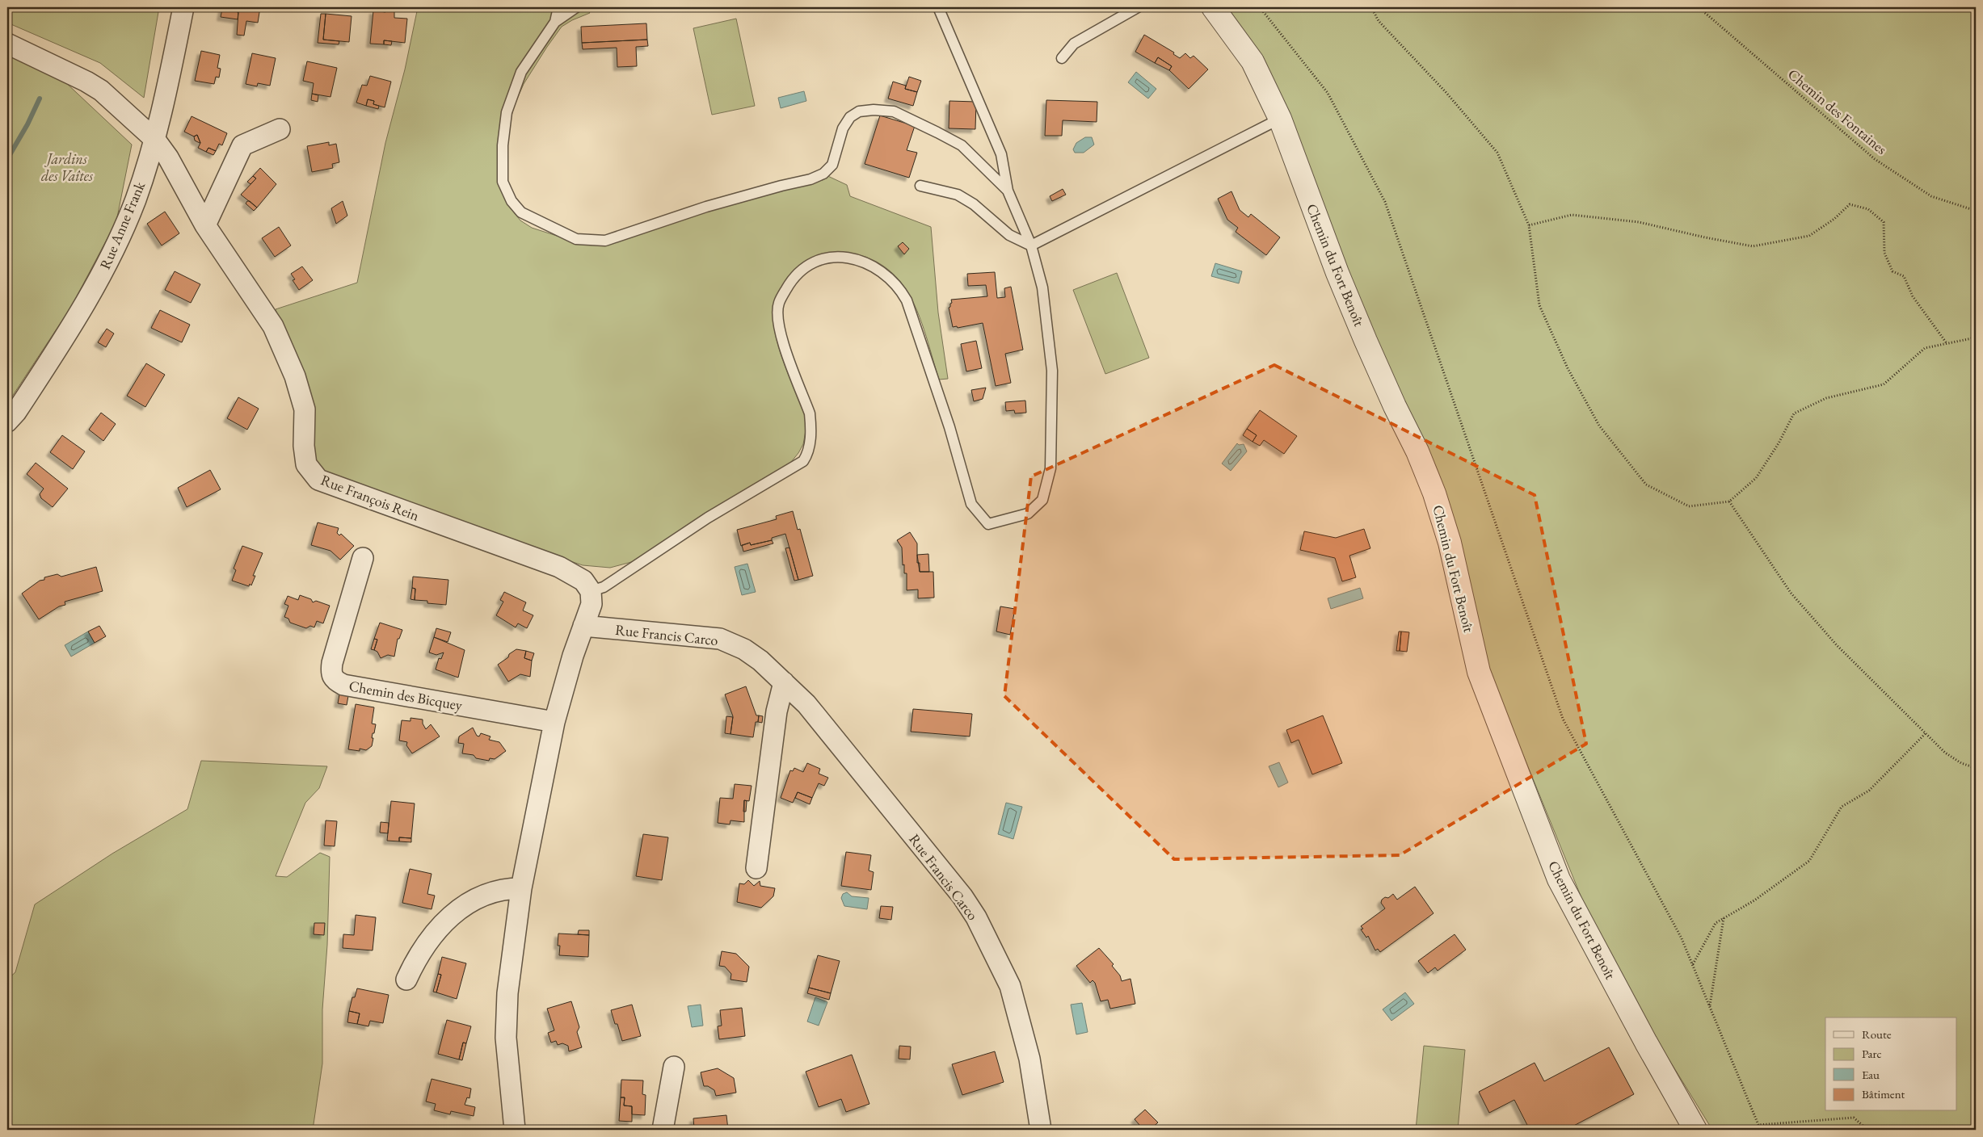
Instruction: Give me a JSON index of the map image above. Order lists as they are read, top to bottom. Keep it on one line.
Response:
{"streets":{"street":["Rue Anne Frank","Chemin du Fort Benoît","Rue François Rein","Rue Francis Carco","Chemin des Bicquey"],"path":["Chemin des Fontaines"]},"crossings":[["Rue Anne Frank","Rue François Rein"]],"parks":["Jardins des Vaîtes"],"legend":["Route","Parc","Eau","Bâtiment"]}
